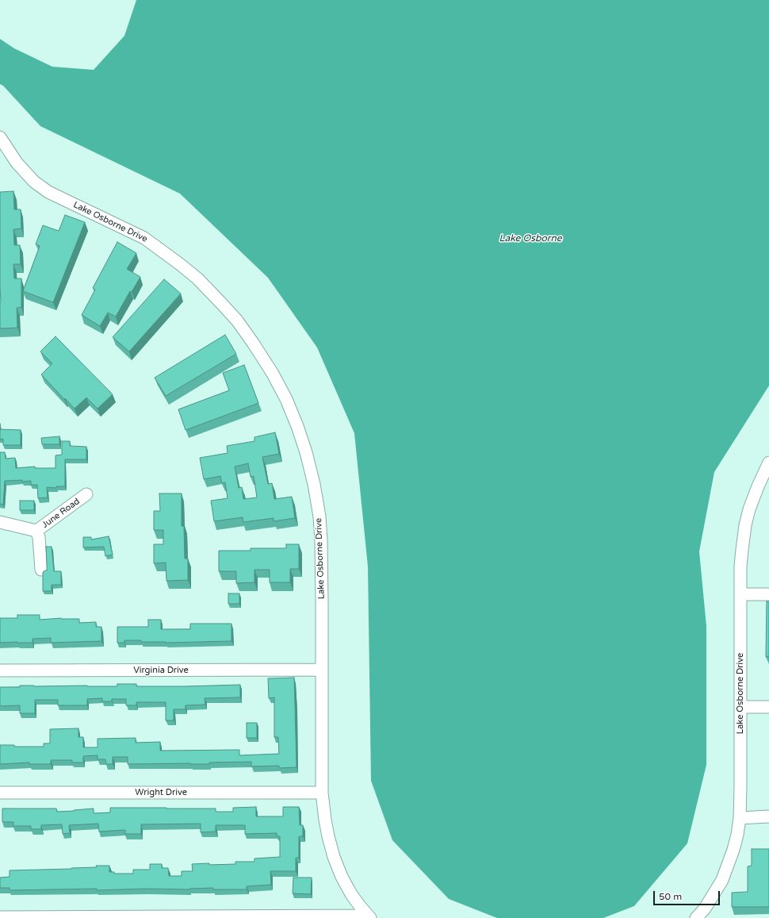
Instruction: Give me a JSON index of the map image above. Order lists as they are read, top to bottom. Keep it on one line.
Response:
{"streets":{"street":["Lake Osborne Drive","June Road","Virginia Drive","Wright Drive"]},"crossings":[["Lake Osborne Drive","Virginia Drive"],["Lake Osborne Drive","Wright Drive"]],"water":["Lake Osborne"],"scale_bar":"50 m"}
